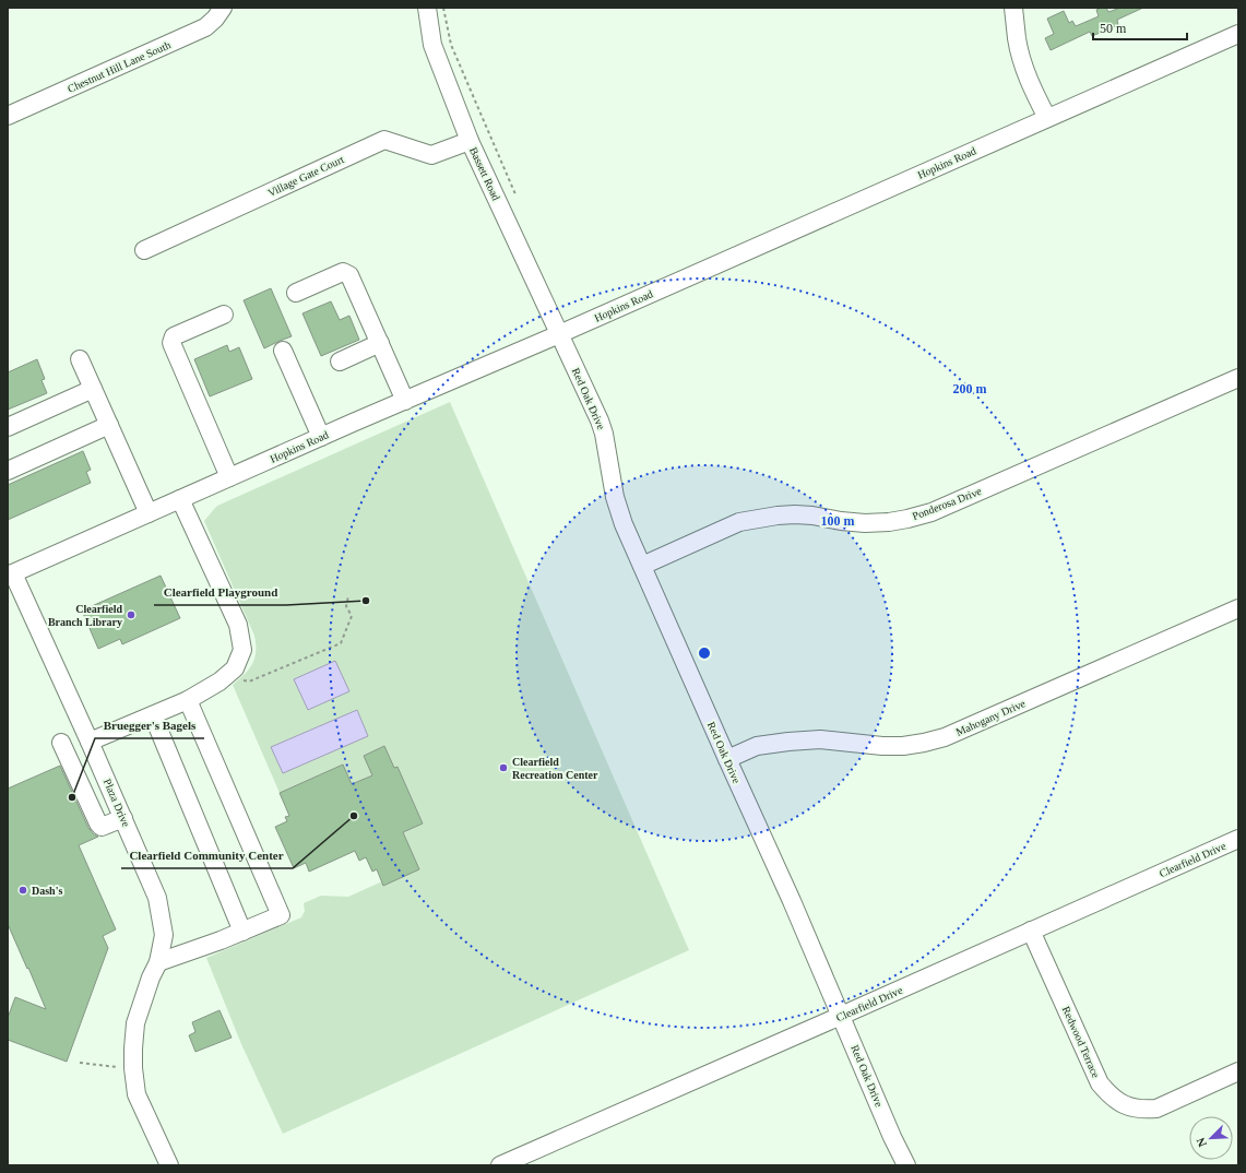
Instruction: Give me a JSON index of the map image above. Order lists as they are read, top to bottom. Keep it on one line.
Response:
{"streets":{"street":["Chestnut Hill Lane South","Hopkins Road","Bassett Road","Village Gate Court","Red Oak Drive","Ponderosa Drive","Mahogany Drive","Plaza Drive","Clearfield Drive","Redwood Terrace"]},"crossings":[["Hopkins Road","Bassett Road"],["Hopkins Road","Red Oak Drive"],["Hopkins Road","Plaza Drive"],["Bassett Road","Village Gate Court"],["Bassett Road","Red Oak Drive"],["Red Oak Drive","Ponderosa Drive"],["Red Oak Drive","Mahogany Drive"],["Red Oak Drive","Clearfield Drive"],["Clearfield Drive","Redwood Terrace"]],"places":["Clearfield Playground","Clearfield Branch Library","Clearfield Recreation Center","Bruegger's Bagels","Clearfield Community Center","Dash's"],"scale_bar":"50 m","north":"bottom left","rings":["200 m","100 m"]}
